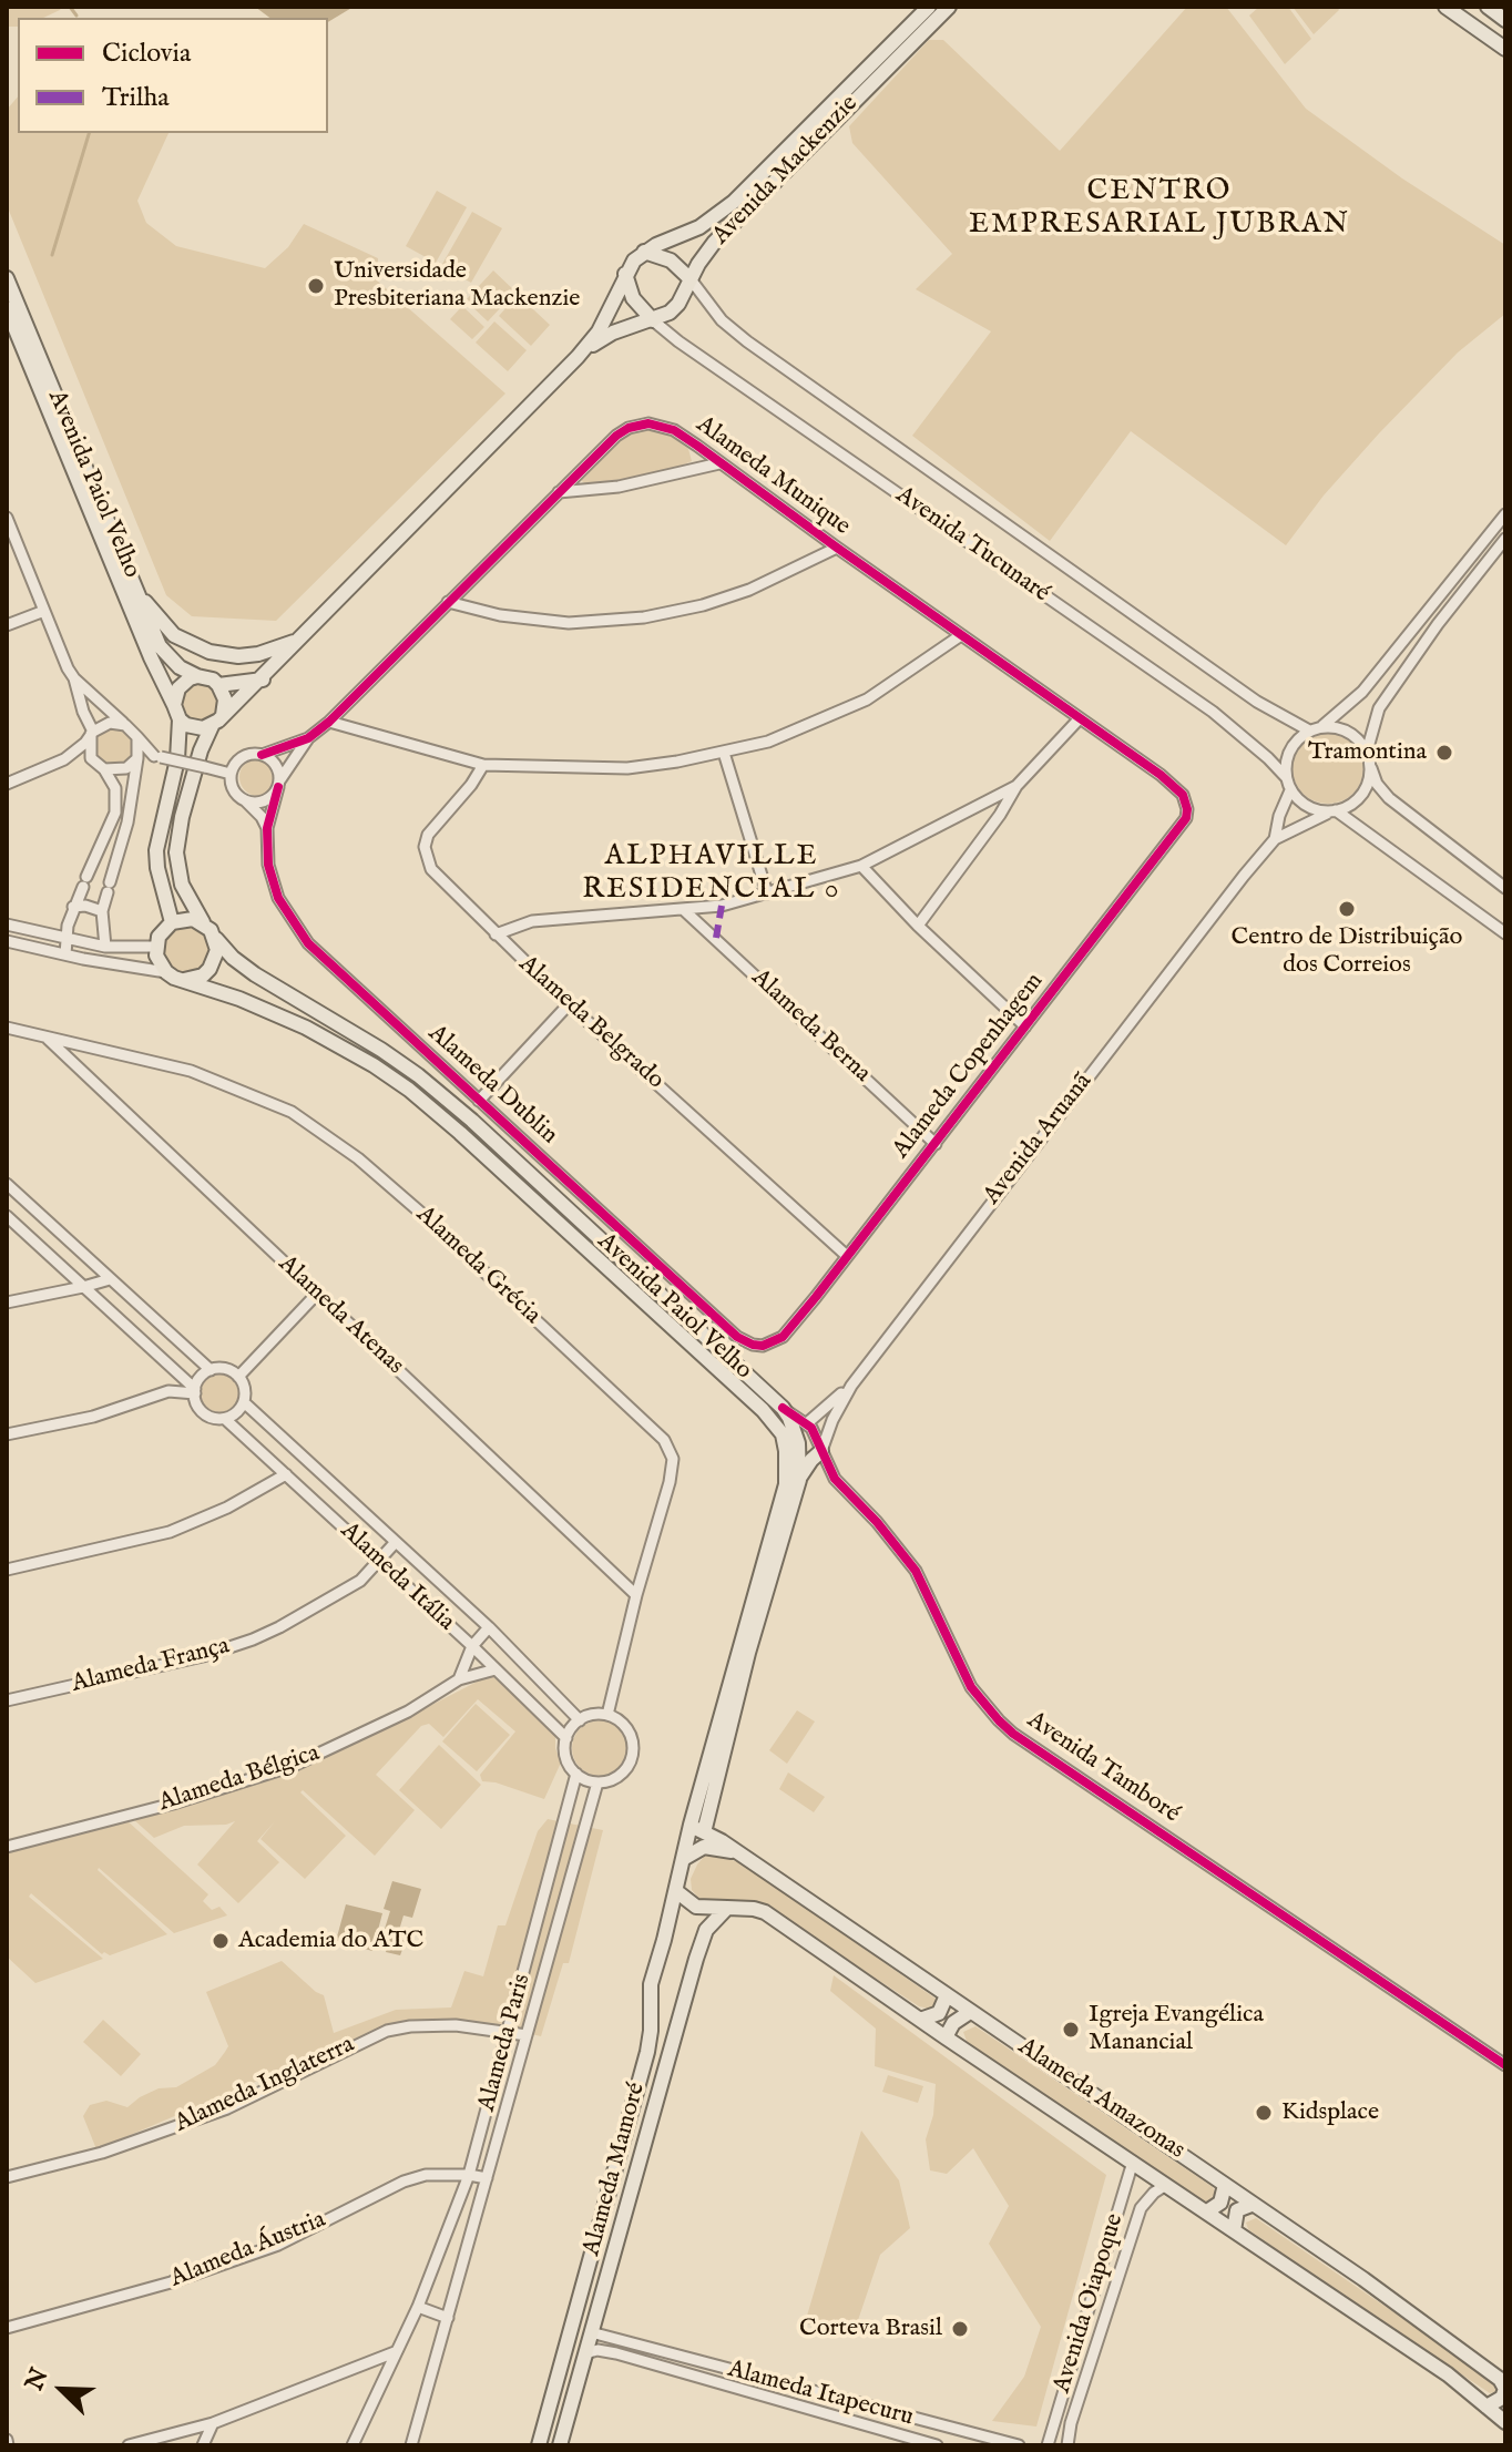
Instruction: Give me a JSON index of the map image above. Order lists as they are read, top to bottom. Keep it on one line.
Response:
{"streets":{"main road":["Avenida Mackenzie","Avenida Paiol Velho","Alameda Amazonas","Alameda Mamoré"],"street":["Alameda Munique","Avenida Tucunaré","Alameda Belgrado","Alameda Berna","Alameda Copenhagem","Alameda Dublin","Avenida Aruanã","Alameda Grécia","Alameda Atenas","Alameda Itália","Alameda França","Avenida Tamboré","Alameda Bélgica","Alameda Paris","Alameda Inglaterra","Alameda Áustria","Avenida Oiapoque","Alameda Itapecuru"]},"crossings":[["Avenida Mackenzie","Avenida Paiol Velho"],["Avenida Mackenzie","Avenida Tucunaré"],["Alameda Munique","Alameda Copenhagem"],["Alameda Munique","Alameda Dublin"],["Avenida Paiol Velho","Alameda Amazonas"],["Avenida Paiol Velho","Alameda Mamoré"],["Avenida Tucunaré","Avenida Aruanã"],["Alameda Belgrado","Alameda Copenhagem"],["Alameda Berna","Alameda Copenhagem"],["Alameda Copenhagem","Alameda Dublin"],["Avenida Aruanã","Avenida Tamboré"],["Alameda Grécia","Alameda Atenas"],["Alameda Grécia","Alameda Itália"],["Alameda Grécia","Alameda Paris"],["Alameda Itália","Alameda França"],["Alameda Itália","Alameda Bélgica"],["Alameda Itália","Alameda Paris"],["Alameda Paris","Alameda Inglaterra"],["Alameda Paris","Alameda Áustria"],["Alameda Amazonas","Alameda Mamoré"],["Alameda Amazonas","Avenida Oiapoque"],["Alameda Mamoré","Alameda Itapecuru"]],"districts":["CENTRO EMPRESARIAL JUBRAN","ALPHAVILLE RESIDENCIAL 0"],"places":["Universidade Presbiteriana Mackenzie","Tramontina","Centro de Distribuição dos Correios","Academia do ATC","Igreja Evangélica Manancial","Kidsplace","Corteva Brasil"],"legend":["Ciclovia","Trilha"],"north":"top left"}
